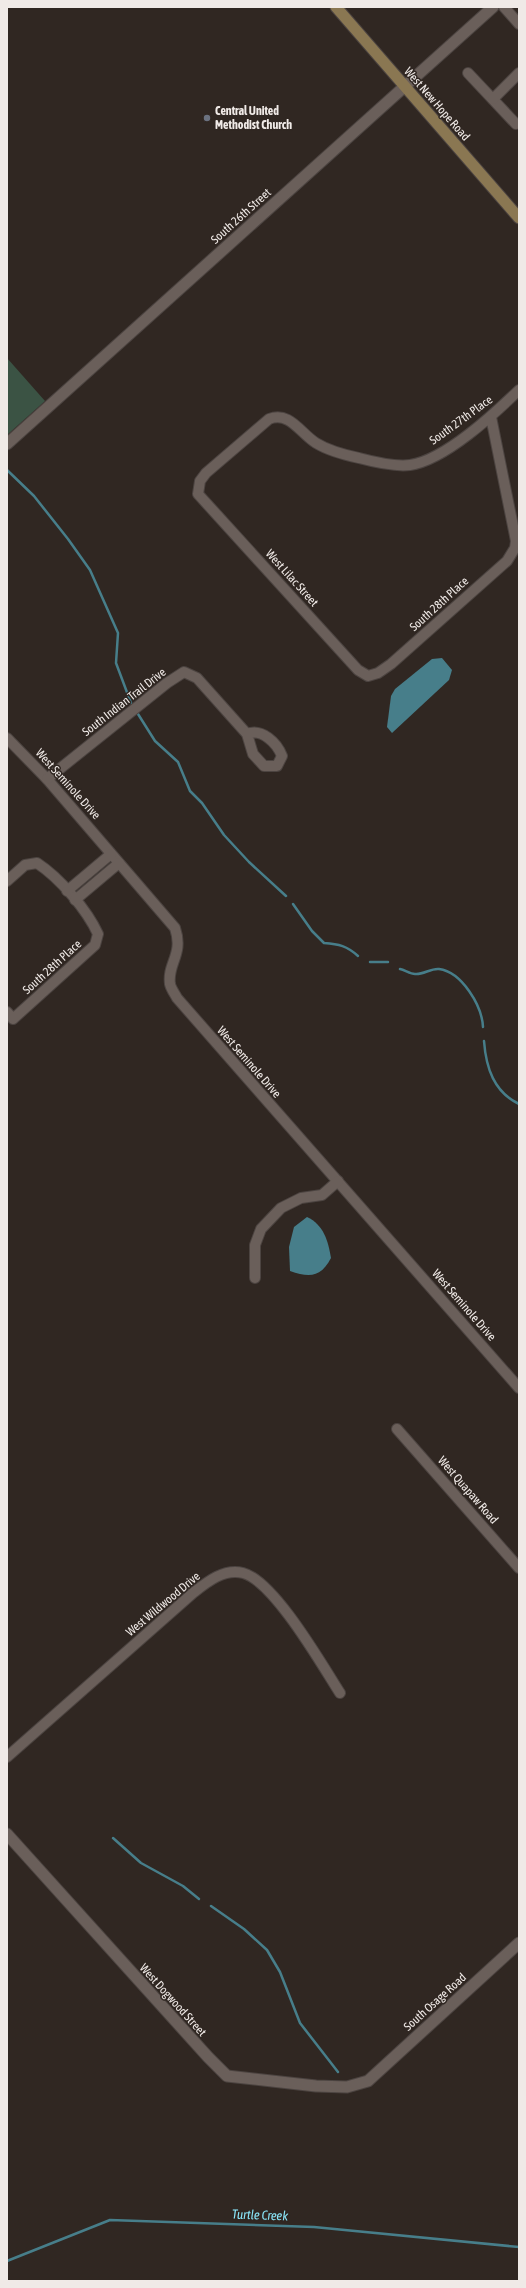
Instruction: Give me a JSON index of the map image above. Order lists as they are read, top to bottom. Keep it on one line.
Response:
{"streets":{"main road":["West New Hope Road"],"street":["South 26th Street","South 27th Place","West Lilac Street","South 28th Place","South Indian Trail Drive","West Seminole Drive","West Quapaw Road","West Wildwood Drive","West Dogwood Street","South Osage Road"]},"crossings":[["West New Hope Road","South 26th Street"],["South 27th Place","West Lilac Street"],["South 27th Place","South 28th Place"],["West Lilac Street","South 28th Place"],["South Indian Trail Drive","West Seminole Drive"],["West Dogwood Street","South Osage Road"]],"water":["Turtle Creek"],"places":["Central United Methodist Church"]}
